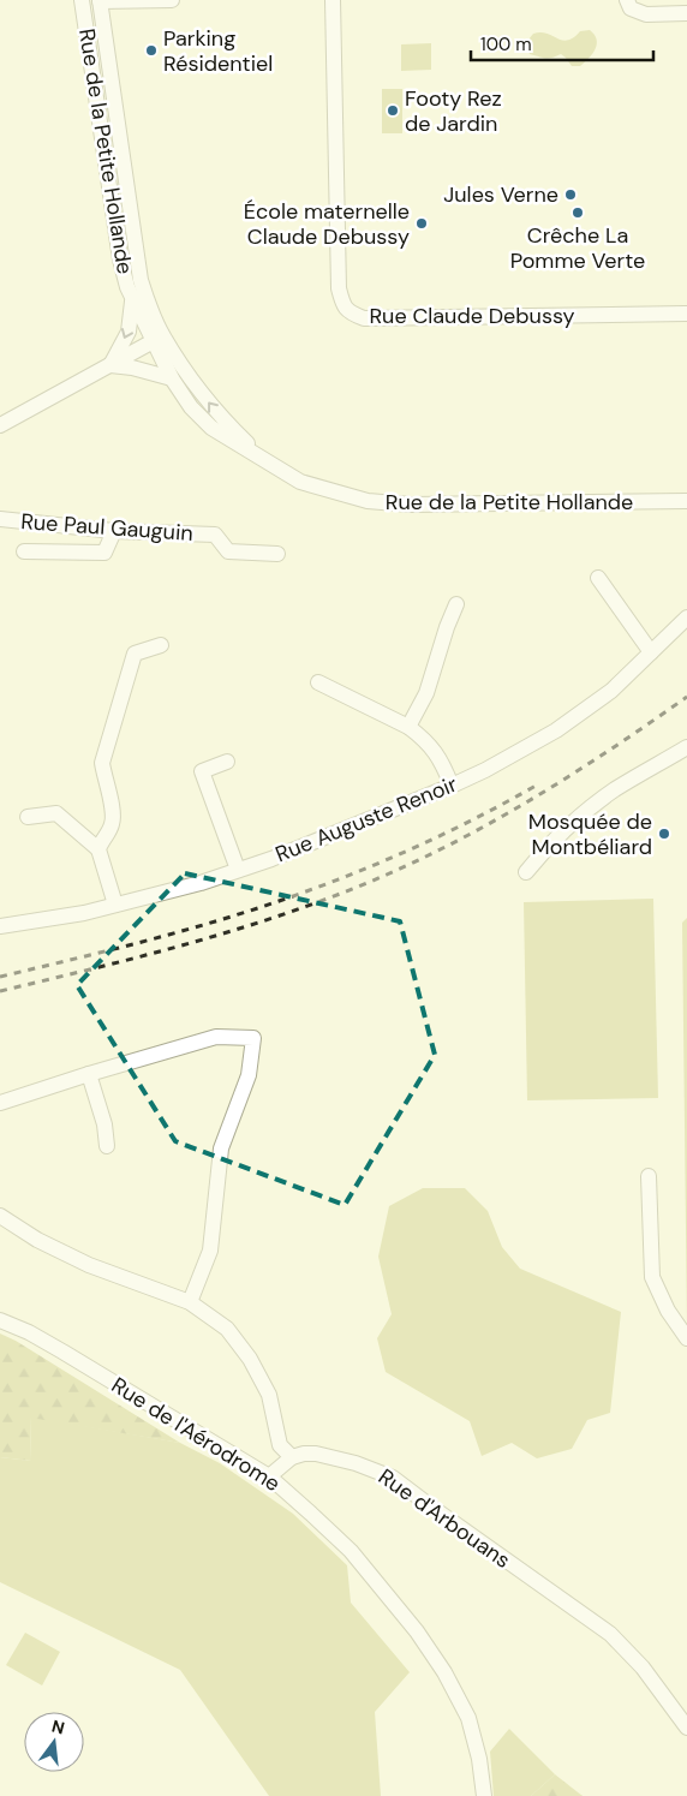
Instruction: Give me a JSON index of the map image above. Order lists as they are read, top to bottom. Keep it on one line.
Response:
{"streets":{"street":["Rue de la Petite Hollande","Rue Claude Debussy","Rue Paul Gauguin","Rue Auguste Renoir","Rue de l'Aérodrome","Rue d'Arbouans"]},"places":["Parking Résidentiel","Footy Rez de Jardin","Jules Verne","Crêche La Pomme Verte","École maternelle Claude Debussy","Mosquée de Montbéliard"],"scale_bar":"100 m","north":"top"}
